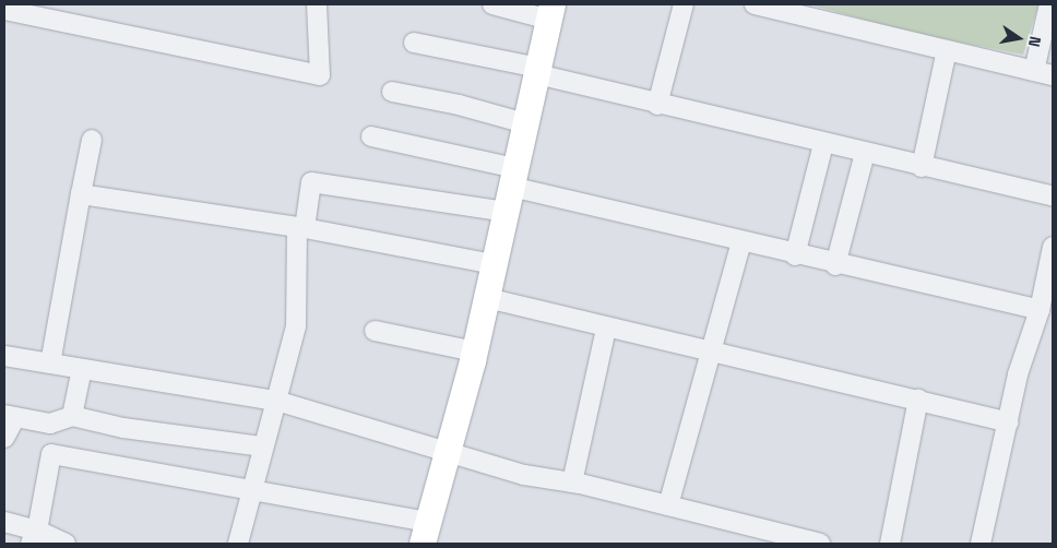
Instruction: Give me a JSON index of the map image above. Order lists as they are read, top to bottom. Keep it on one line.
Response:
{"north":"right"}
